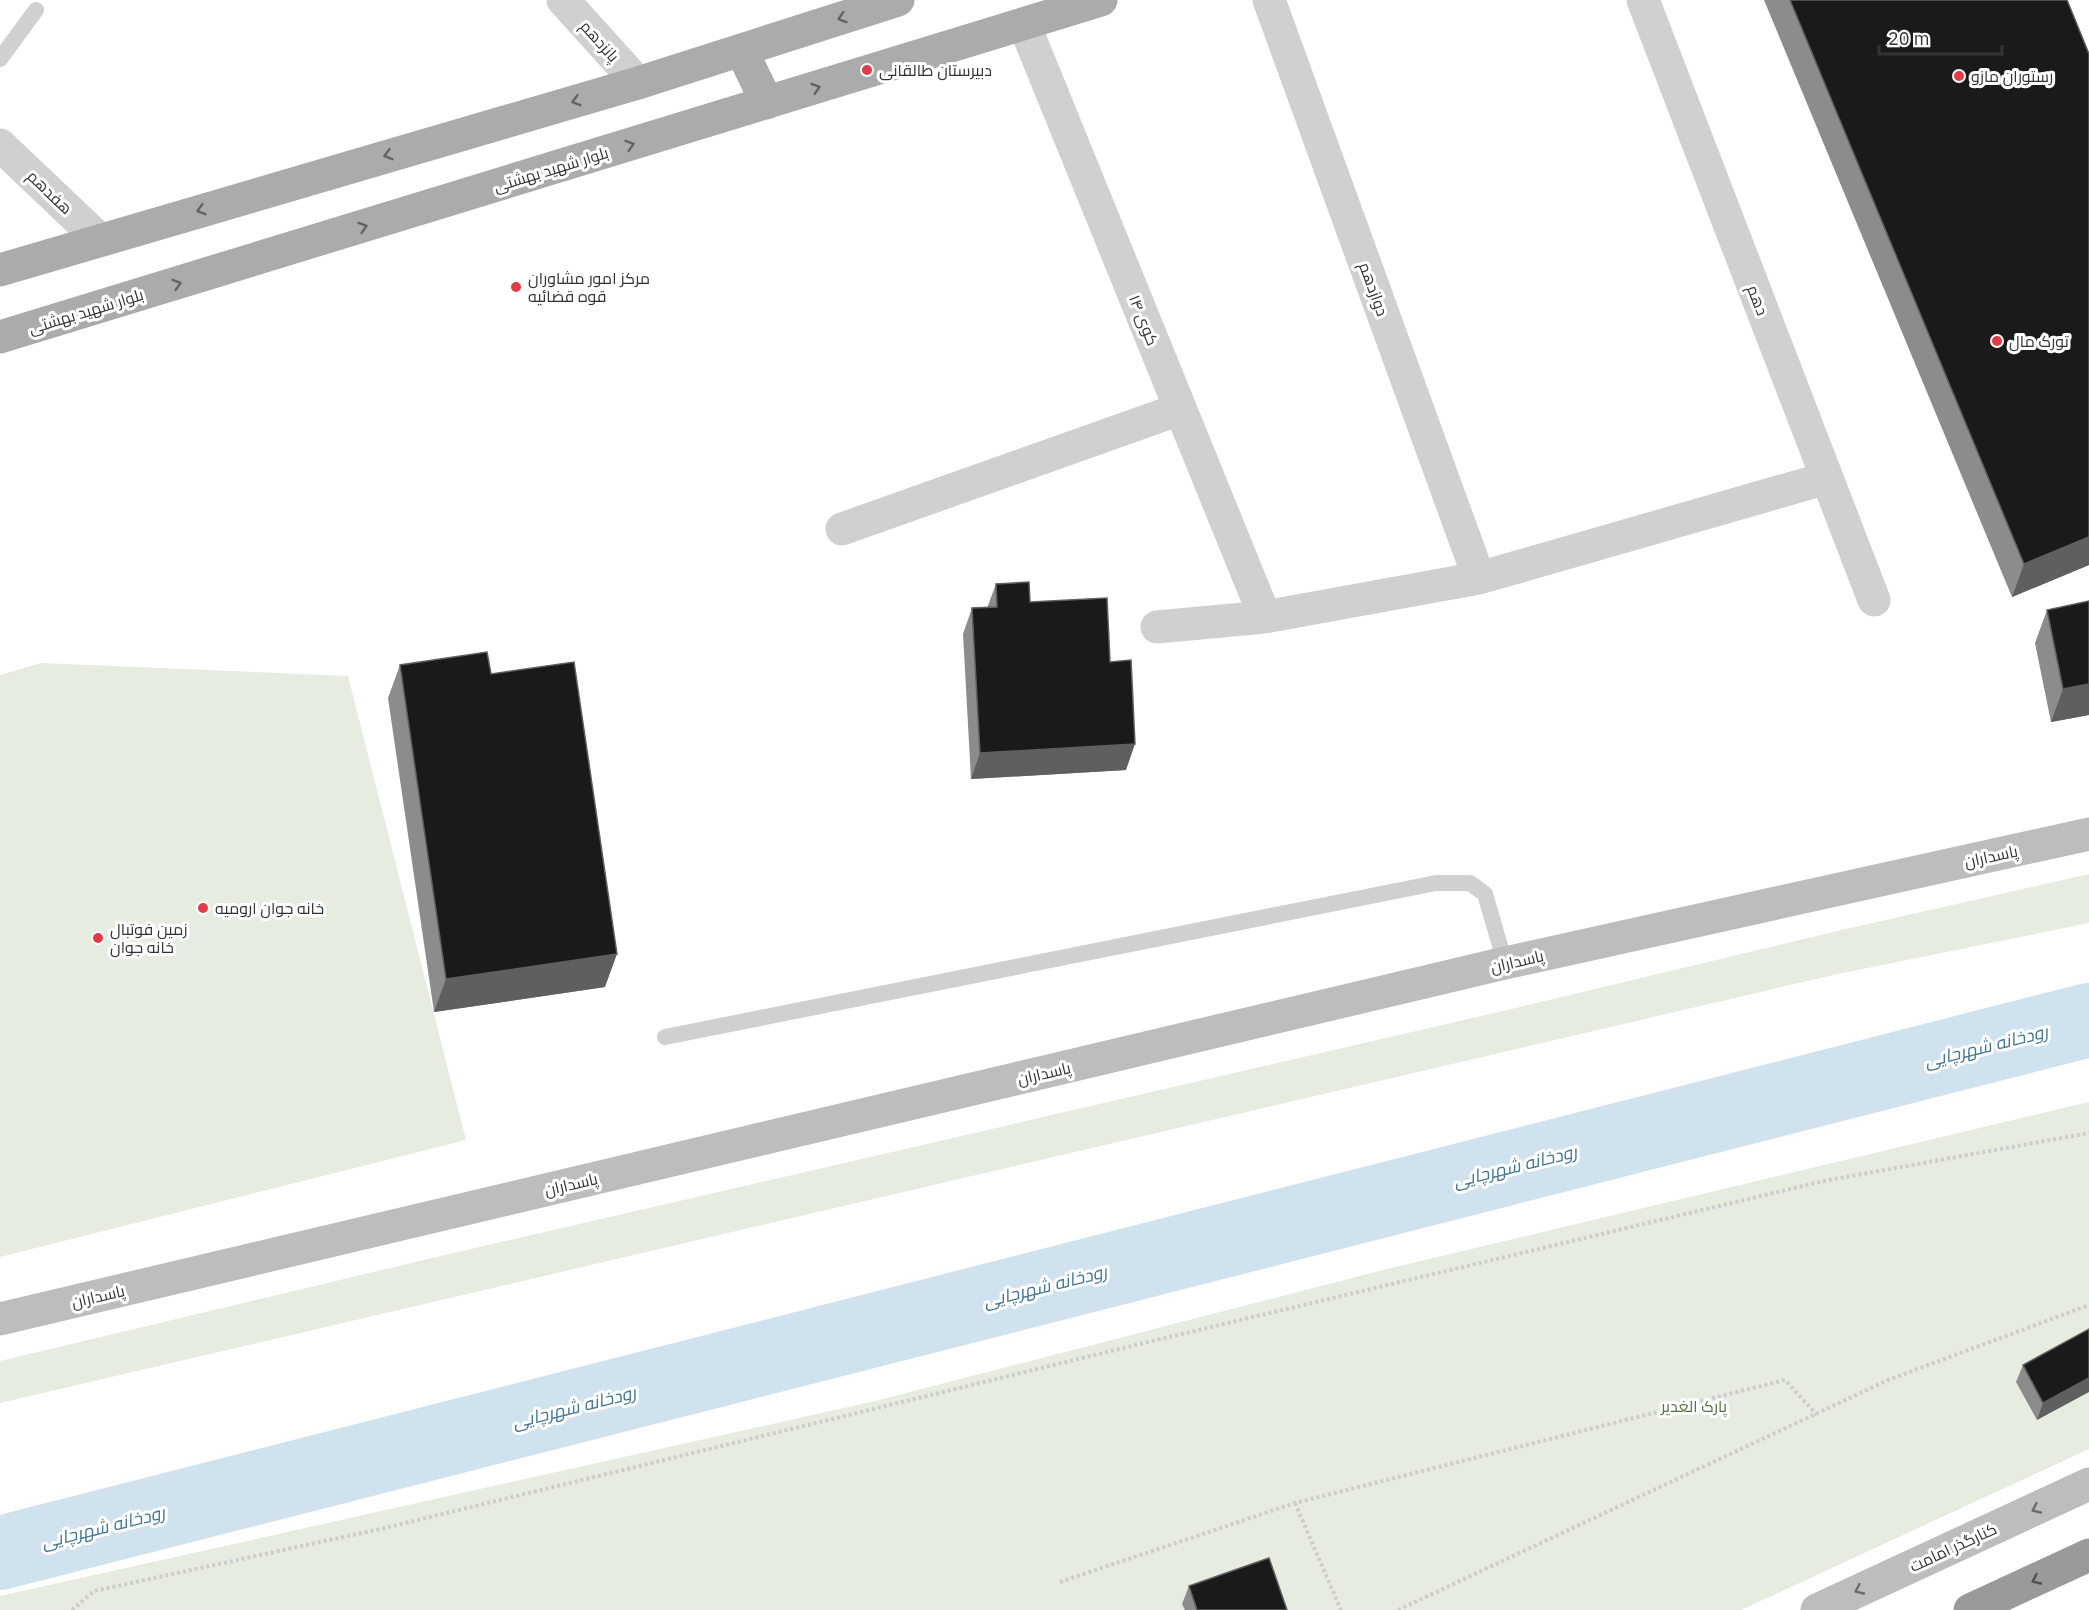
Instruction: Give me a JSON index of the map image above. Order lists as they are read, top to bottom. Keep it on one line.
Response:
{"streets":{"main road":["بلوار شهید بهشتی","پاسداران","کنارگذر امامت"],"street":["پانزدهم","هفدهم","دوازدهم","دهم","کوی ۱۴"]},"crossings":[["بلوار شهید بهشتی","کوی ۱۴"]],"one_way":["کنارگذر امامت"],"water":["رودخانه شهرچایی"],"parks":["پارک الغدیر"],"places":["دبیرستان طالقانی","رستوران مازو","مرکز امور مشاوران قوه قضائیه","تورک مال","خانه جوان ارومیه","زمین فوتبال خانه جوان"],"scale_bar":"20 m"}
